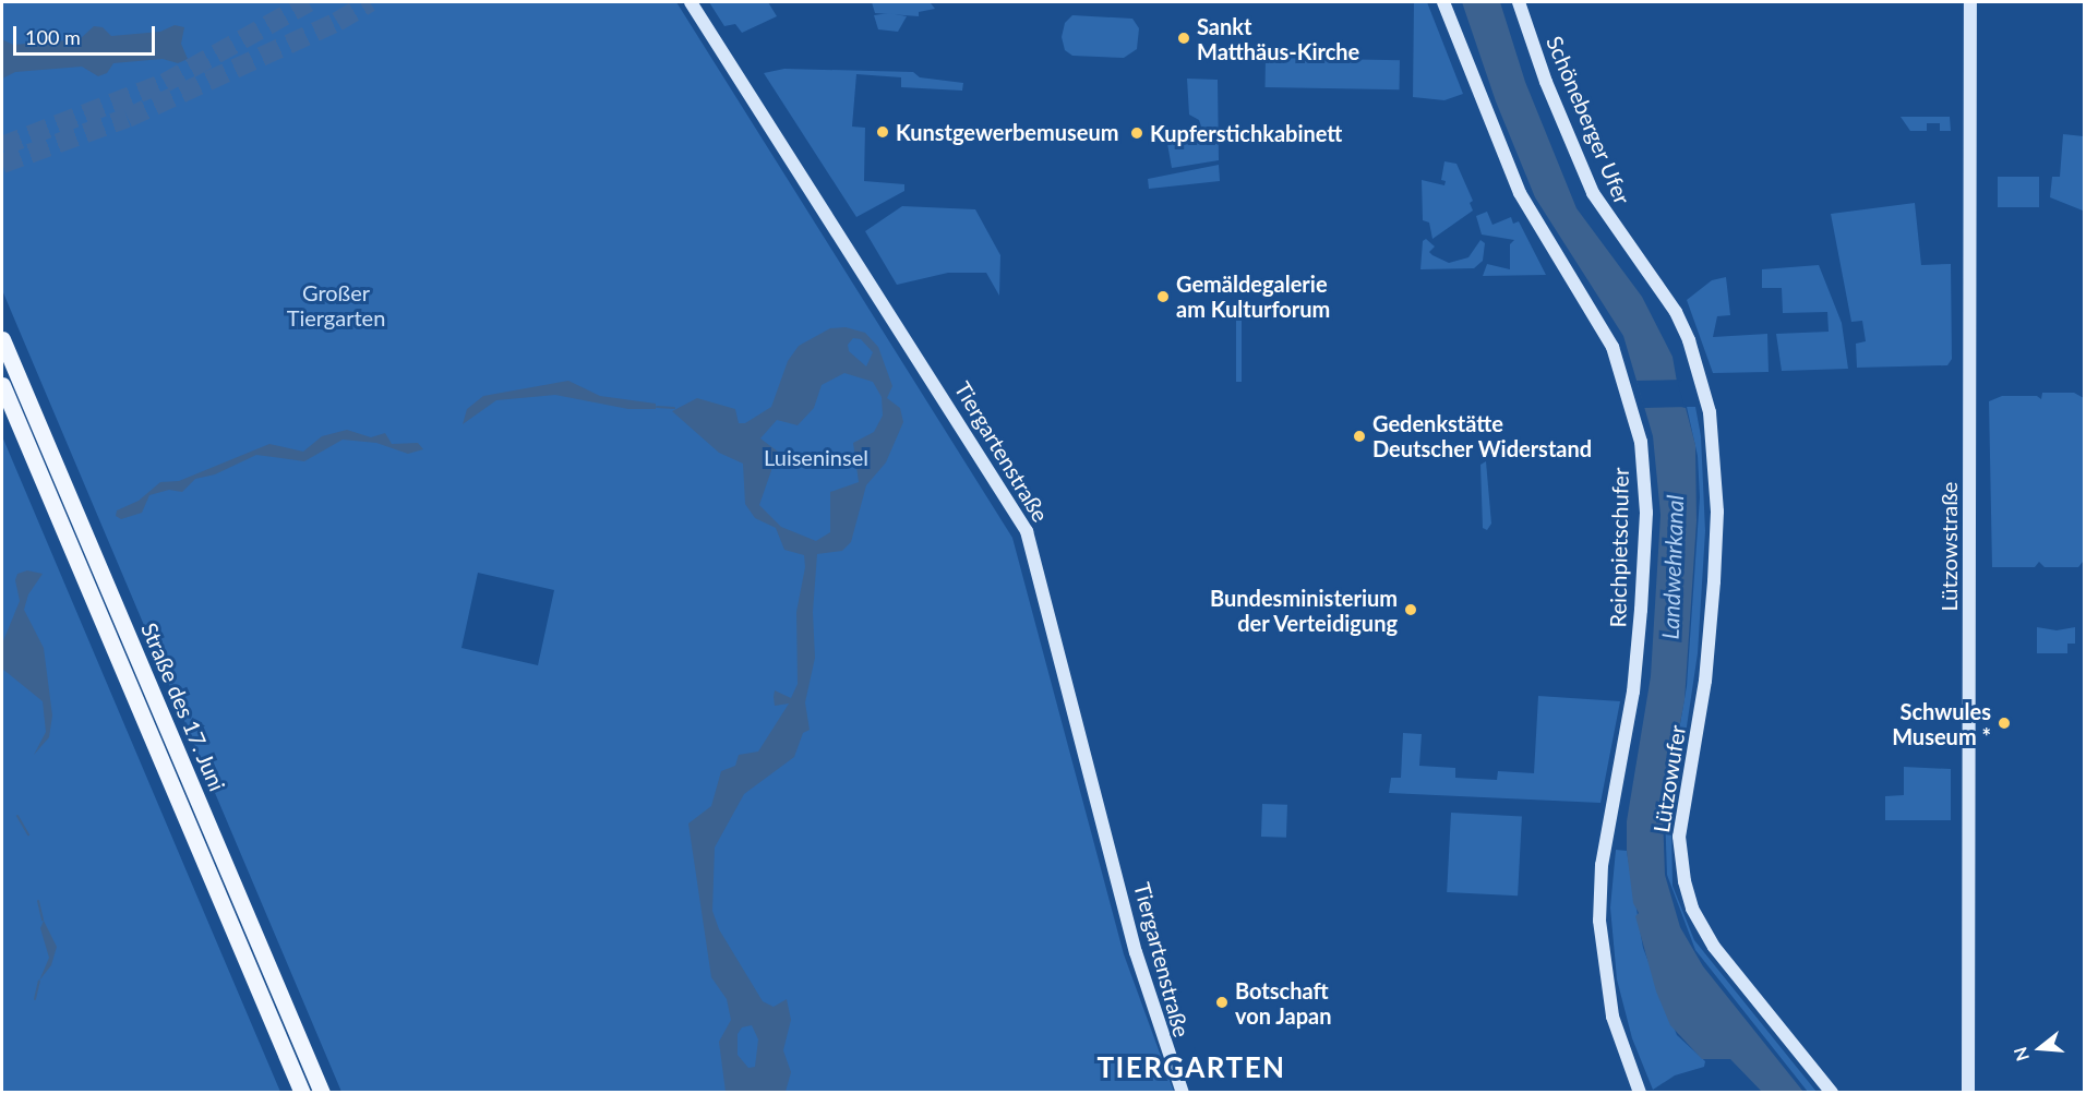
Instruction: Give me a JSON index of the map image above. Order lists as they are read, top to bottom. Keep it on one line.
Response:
{"streets":{"main road":["Schöneberger Ufer","Tiergartenstraße","Lützowstraße","Reichpietschufer","Straße des 17. Juni","Lützowufer"]},"crossings":[["Schöneberger Ufer","Lützowufer"]],"districts":["TIERGARTEN"],"water":["Landwehrkanal"],"parks":["Großer Tiergarten","Luiseninsel"],"places":["Sankt Matthäus-Kirche","Kunstgewerbemuseum","Kupferstichkabinett","Gemäldegalerie am Kulturforum","Gedenkstätte Deutscher Widerstand","Bundesministerium der Verteidigung","Schwules Museum *","Botschaft von Japan"],"scale_bar":"100 m","north":"left"}
